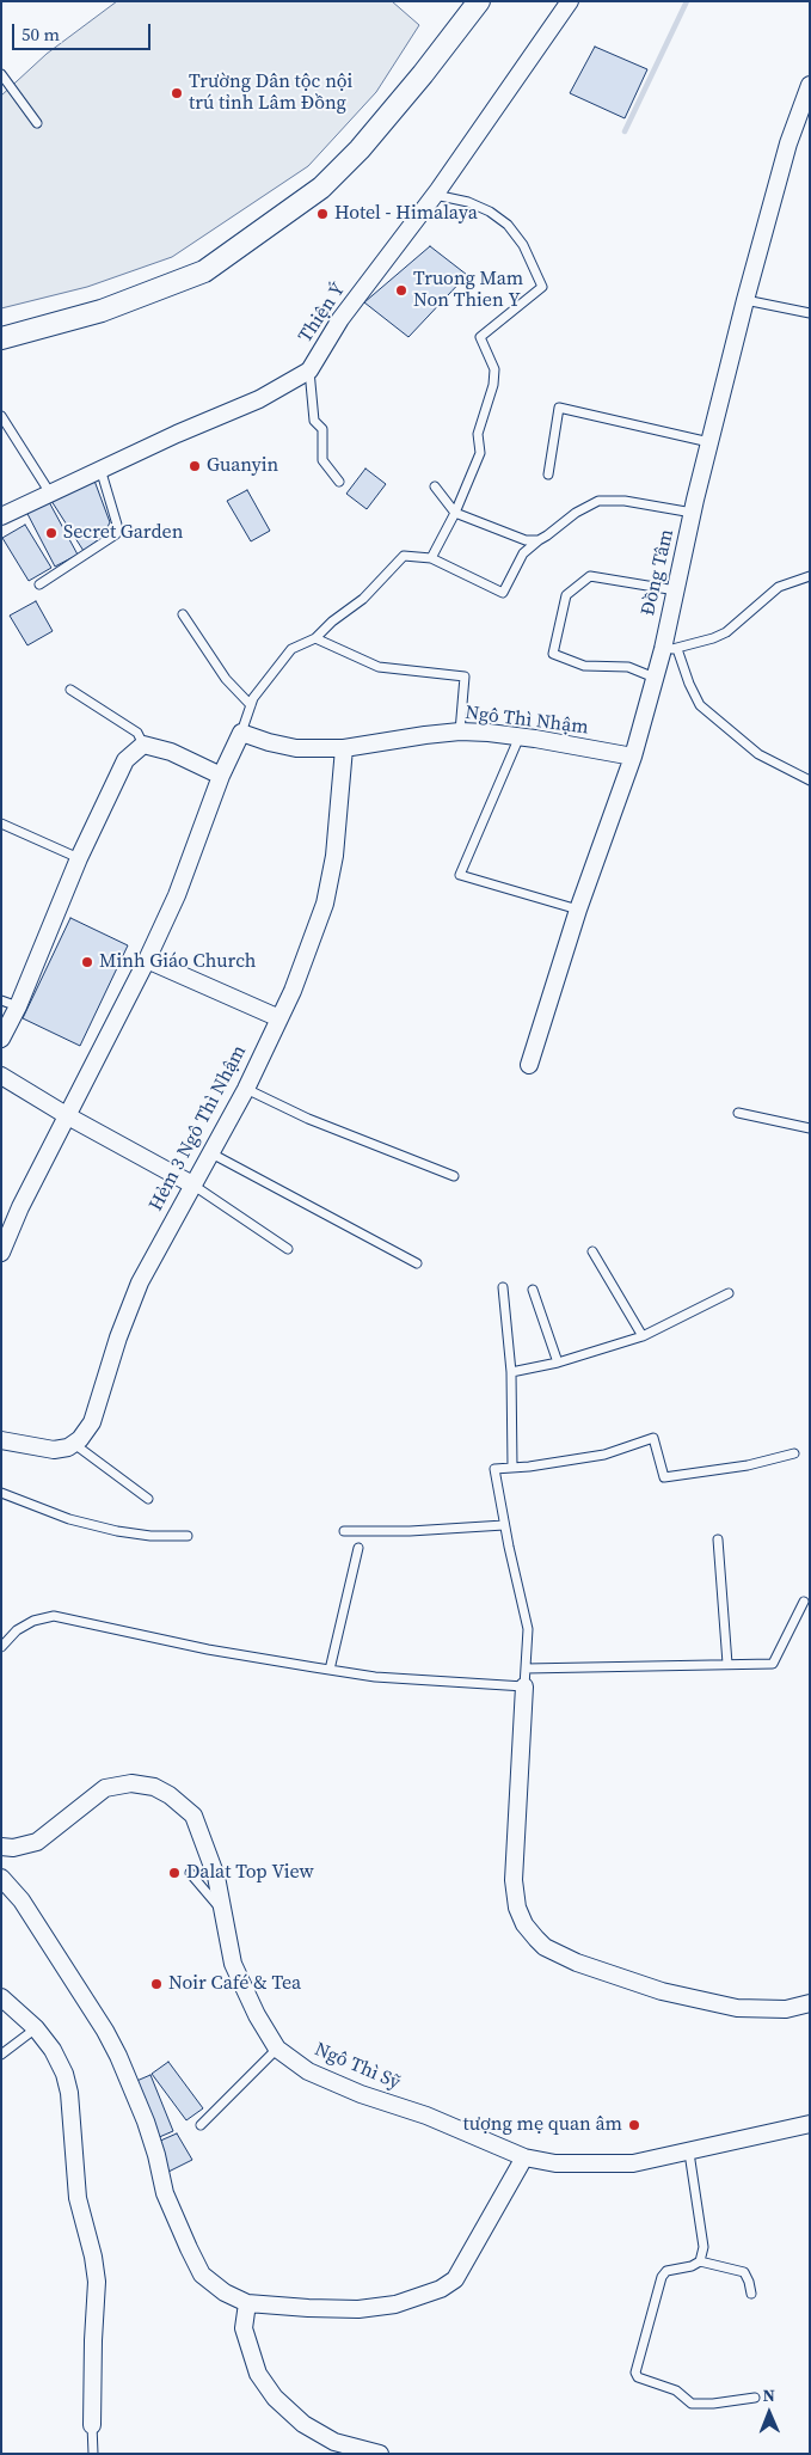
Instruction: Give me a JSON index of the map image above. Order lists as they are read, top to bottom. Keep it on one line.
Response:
{"streets":{"street":["Thiện Ý","Đồng Tâm","Ngô Thì Nhậm","Hẻm 3 Ngô Thì Nhậm","Ngô Thì Sỹ"]},"crossings":[["Đồng Tâm","Ngô Thì Nhậm"],["Ngô Thì Nhậm","Hẻm 3 Ngô Thì Nhậm"]],"places":["Trường Dân tộc nội trú tỉnh Lâm Đồng","Hotel - Himalaya","Truong Mam Non Thien Y","Guanyin","Secret Garden","Minh Giáo Church","Dalat Top View","Noir Café & Tea","tượng mẹ quan âm"],"scale_bar":"50 m","north":"top"}
